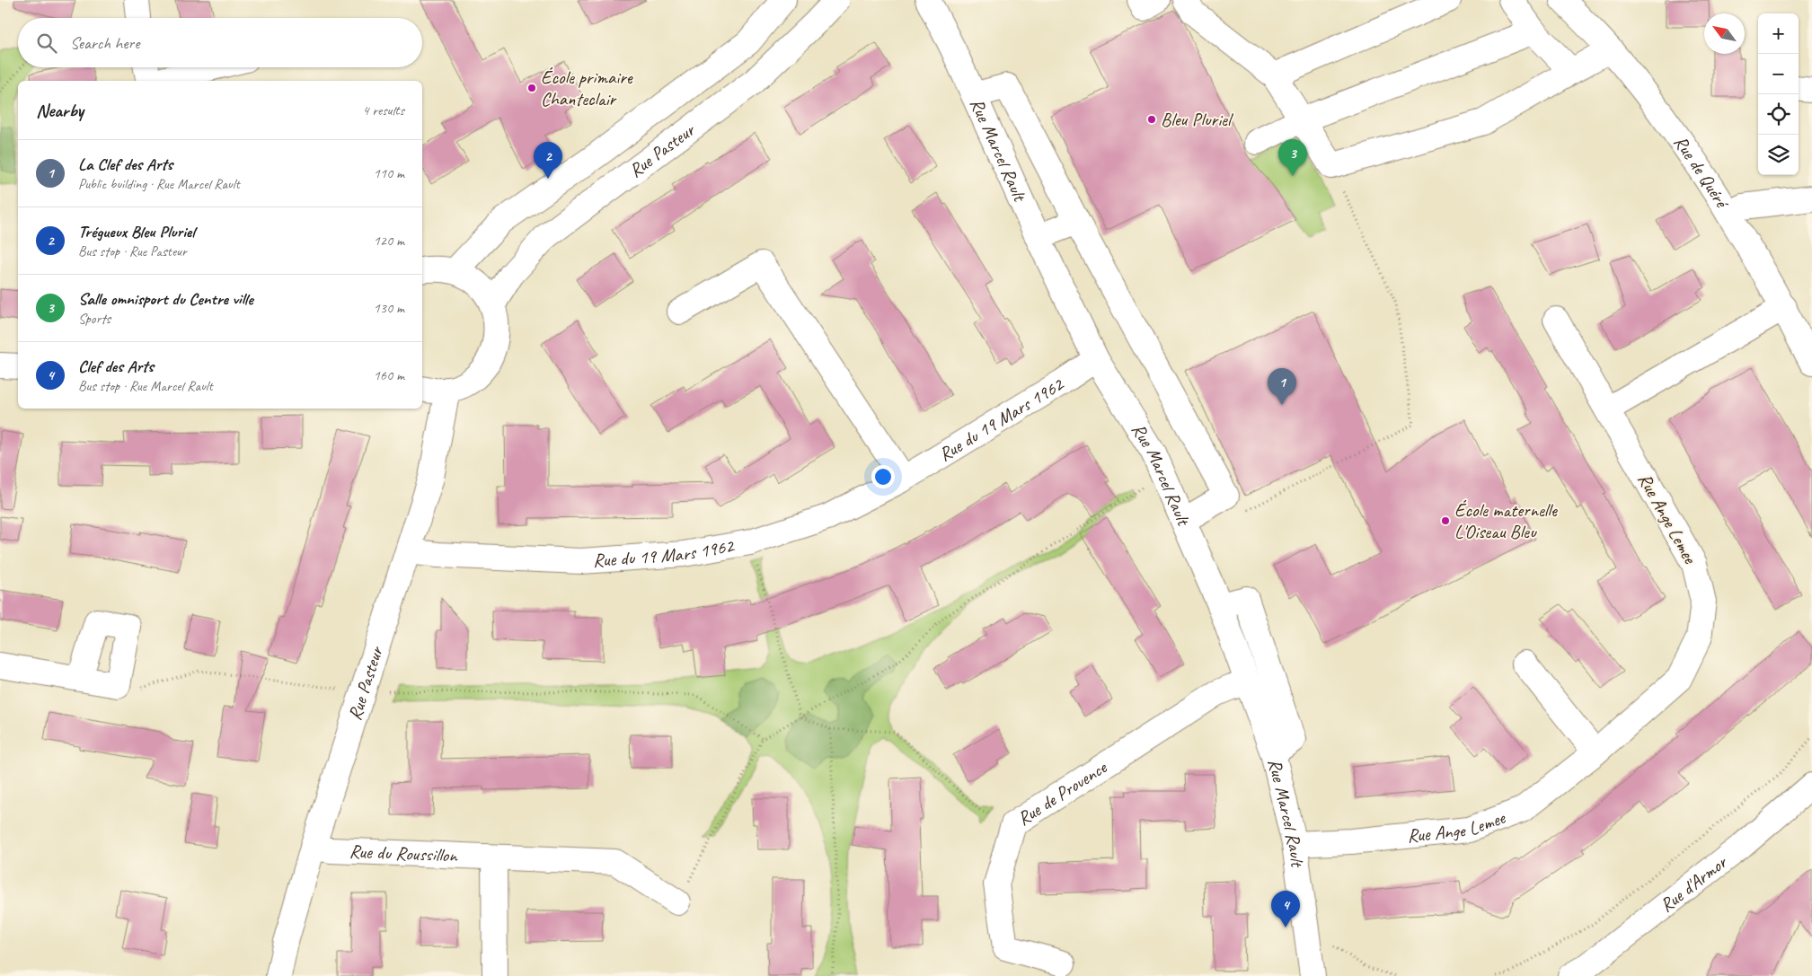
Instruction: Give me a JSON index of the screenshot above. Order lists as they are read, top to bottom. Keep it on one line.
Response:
{"streets":{"street":["Rue Marcel Rault","Rue Pasteur","Rue de Quéré","Rue du 19 Mars 1962","Rue Ange Lemee","Rue de Provence","Rue du Roussillon","Rue d'Armor"]},"crossings":[["Rue Marcel Rault","Rue du 19 Mars 1962"],["Rue Marcel Rault","Rue Ange Lemee"],["Rue Marcel Rault","Rue de Provence"],["Rue Pasteur","Rue du 19 Mars 1962"],["Rue Pasteur","Rue du Roussillon"]],"places":["École primaire Chanteclair","Bleu Pluriel","École maternelle L'Oiseau Bleu"],"north":"top left","page":{"map_buttons":["+","−"],"search":"Search here","heading":["Nearby","4 results"],"pins":["3","2","1","4"],"list":[{"mark":"1","name":"La Clef des Arts","note":"Public building · Rue Marcel Rault","value":"110 m"},{"mark":"2","name":"Trégueux Bleu Pluriel","note":"Bus stop · Rue Pasteur","value":"120 m"},{"mark":"3","name":"Salle omnisport du Centre ville","note":"Sports","value":"130 m"},{"mark":"4","name":"Clef des Arts","note":"Bus stop · Rue Marcel Rault","value":"160 m"}]}}
